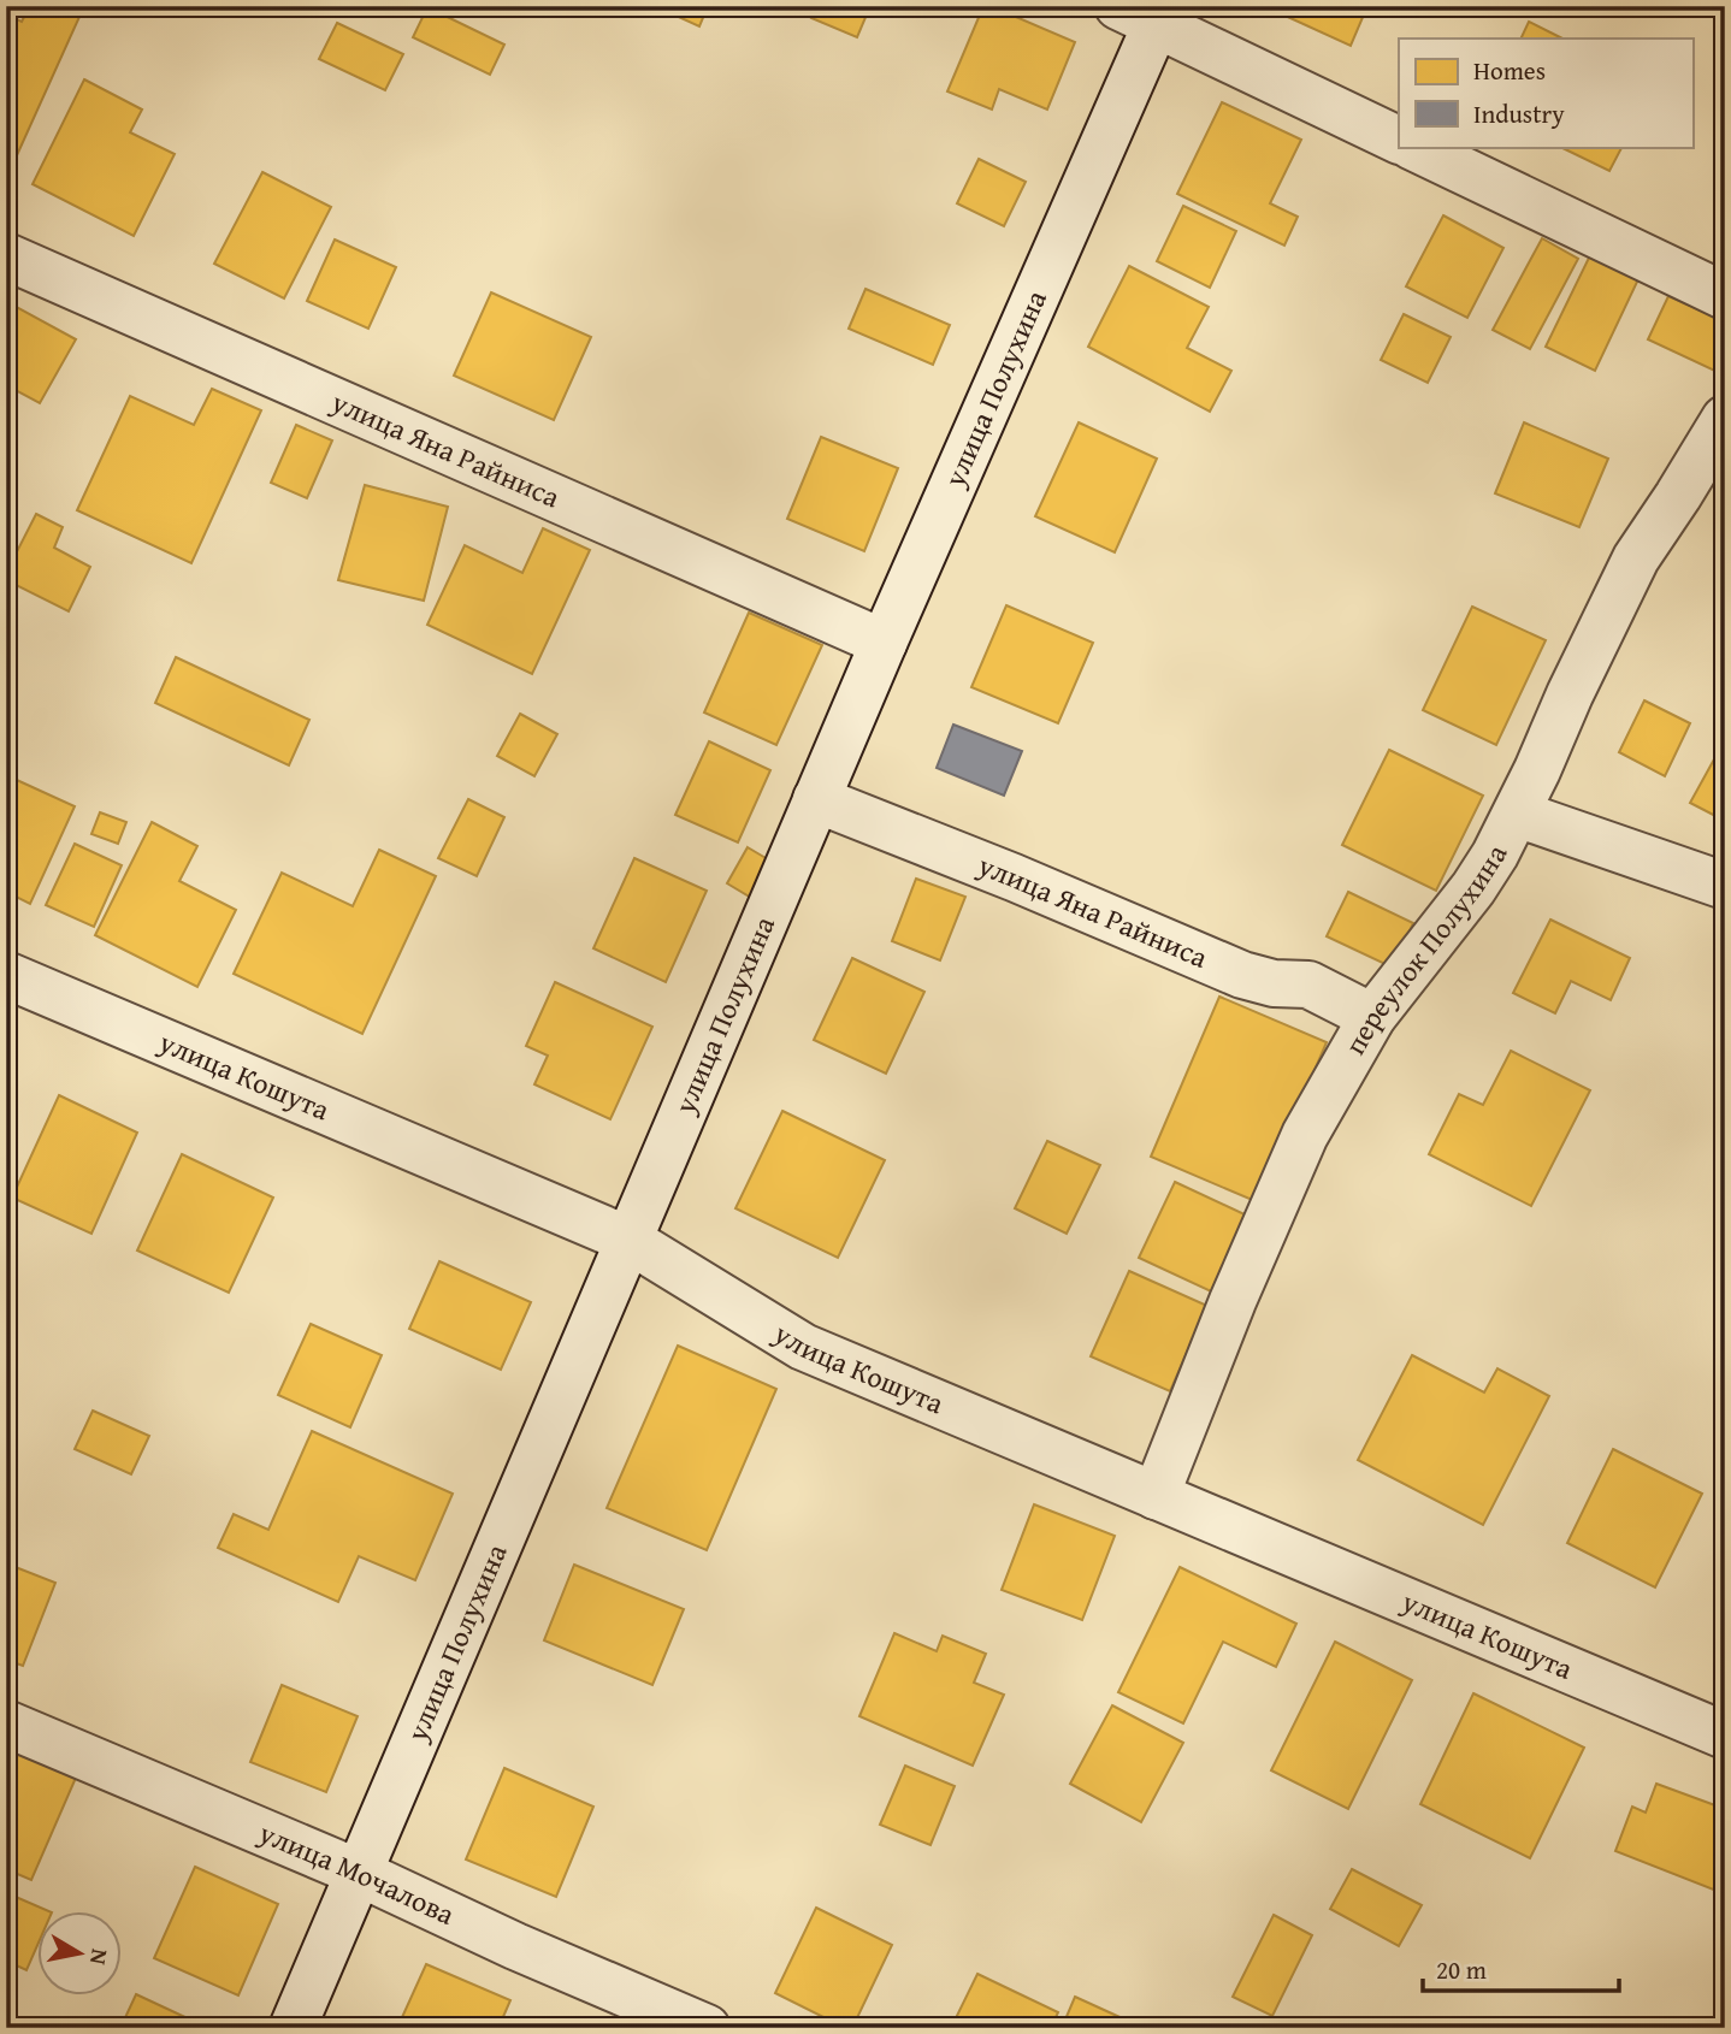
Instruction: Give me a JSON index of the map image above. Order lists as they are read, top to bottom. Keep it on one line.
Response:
{"streets":{"street":["улица Полухина","улица Яна Райниса","переулок Полухина","улица Кошута","улица Мочалова"]},"crossings":[["улица Полухина","улица Яна Райниса"],["улица Полухина","улица Кошута"],["улица Полухина","улица Мочалова"],["улица Яна Райниса","переулок Полухина"],["переулок Полухина","улица Кошута"]],"legend":["Homes","Industry"],"scale_bar":"20 m","north":"right"}
